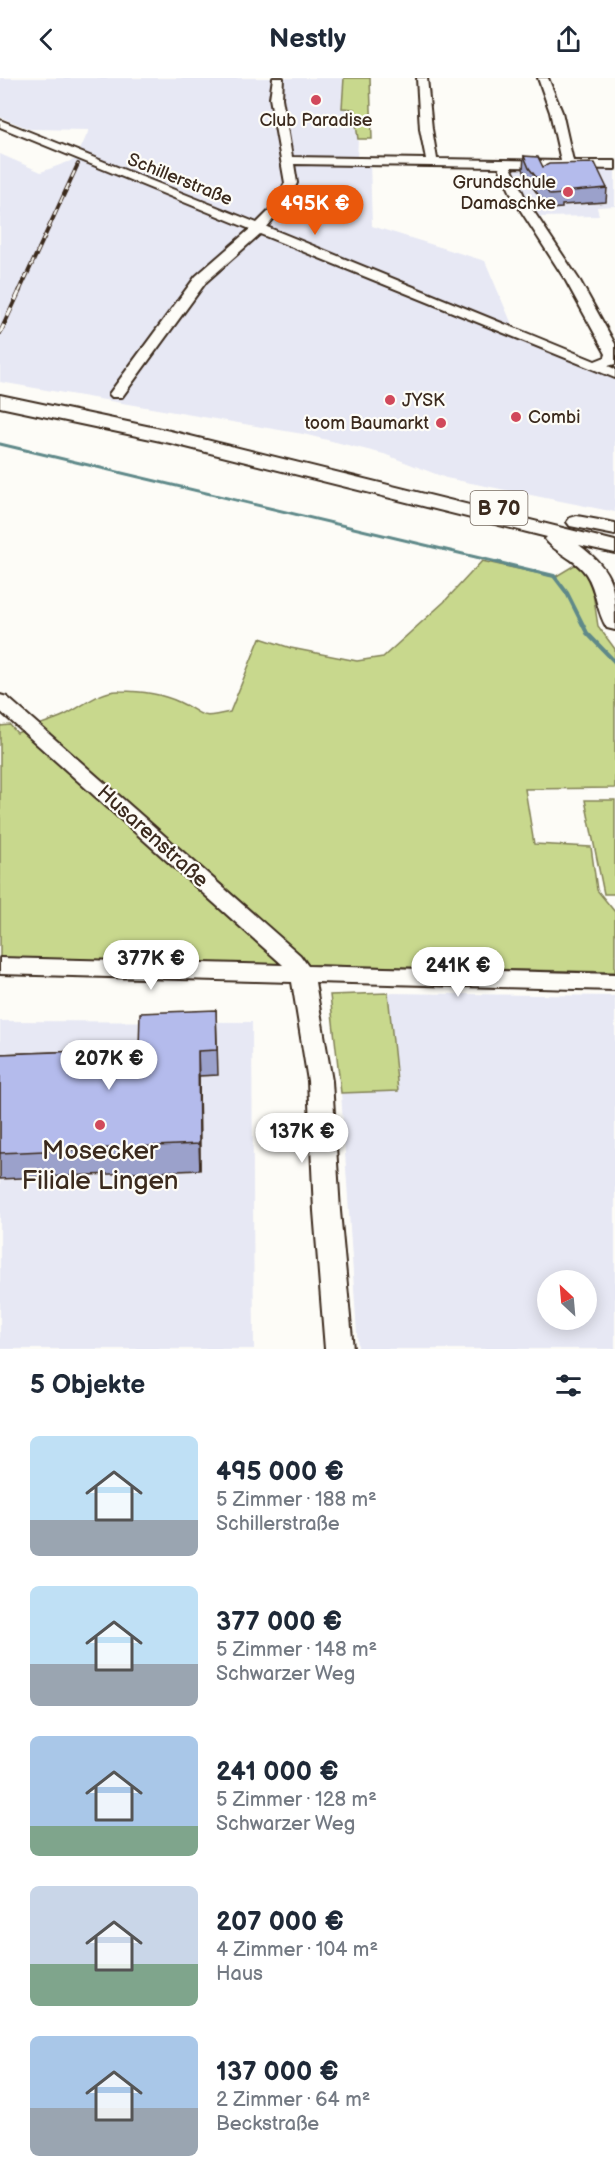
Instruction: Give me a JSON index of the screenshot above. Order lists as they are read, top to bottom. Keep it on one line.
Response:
{"streets":{"main road":["B 70"],"street":["Schillerstraße","Husarenstraße"]},"places":["Club Paradise","Grundschule Damaschke","JYSK","Combi","toom Baumarkt","Mosecker Filiale Lingen"],"north":"top left","page":{"header":"Nestly","price":["495K €","377K €","241K €","207K €","137K €"],"heading":"5 Objekte","list":[{"name":"495 000 €","note":"5 Zimmer · 188 m² · Schillerstraße"},{"name":"377 000 €","note":"5 Zimmer · 148 m² · Schwarzer Weg"},{"name":"241 000 €","note":"5 Zimmer · 128 m² · Schwarzer Weg"},{"name":"207 000 €","note":"4 Zimmer · 104 m² · Haus"},{"name":"137 000 €","note":"2 Zimmer · 64 m² · Beckstraße"}]}}
